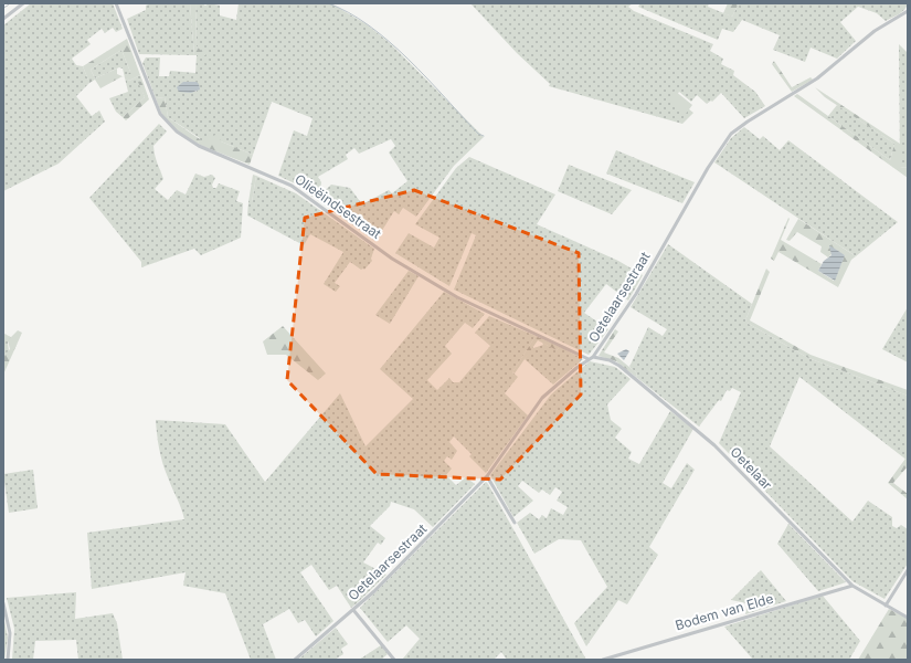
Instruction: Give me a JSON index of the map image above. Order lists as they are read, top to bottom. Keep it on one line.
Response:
{"streets":{"street":["Olieëindsestraat","Oetelaarsestraat","Oetelaar","Bodem van Elde"]},"crossings":[["Olieëindsestraat","Oetelaarsestraat"],["Oetelaarsestraat","Oetelaar"],["Oetelaar","Bodem van Elde"]]}
